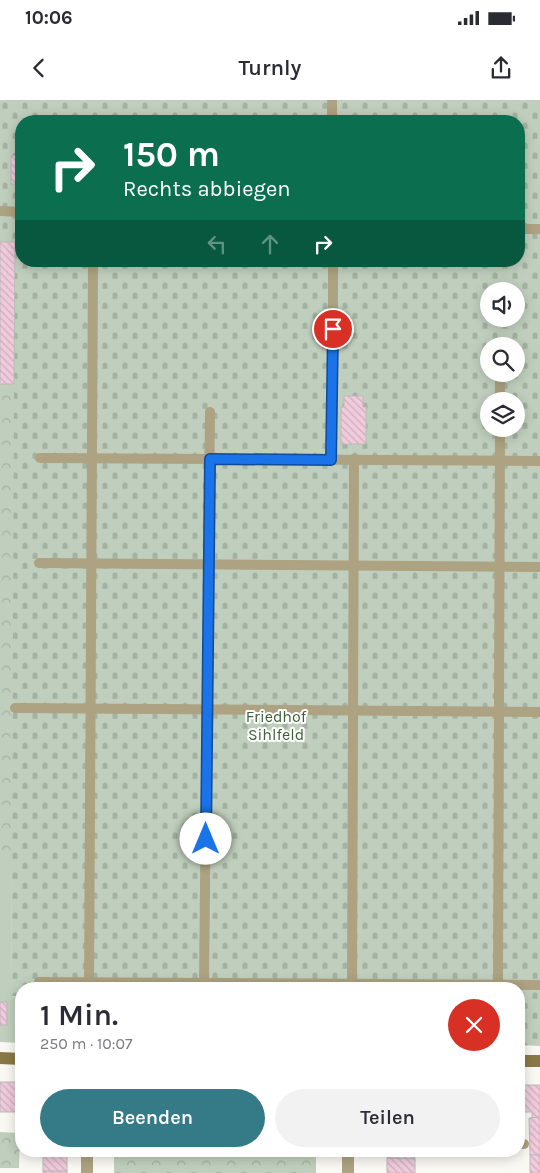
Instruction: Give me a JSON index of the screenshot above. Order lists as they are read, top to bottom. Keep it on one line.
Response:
{"parks":["Friedhof Sihlfeld"],"page":{"status":"10:06","header":"Turnly","turn":["150 m","Rechts abbiegen"],"heading":["1 Min.","250 m · 10:07"],"buttons":["Beenden","Teilen"]}}
